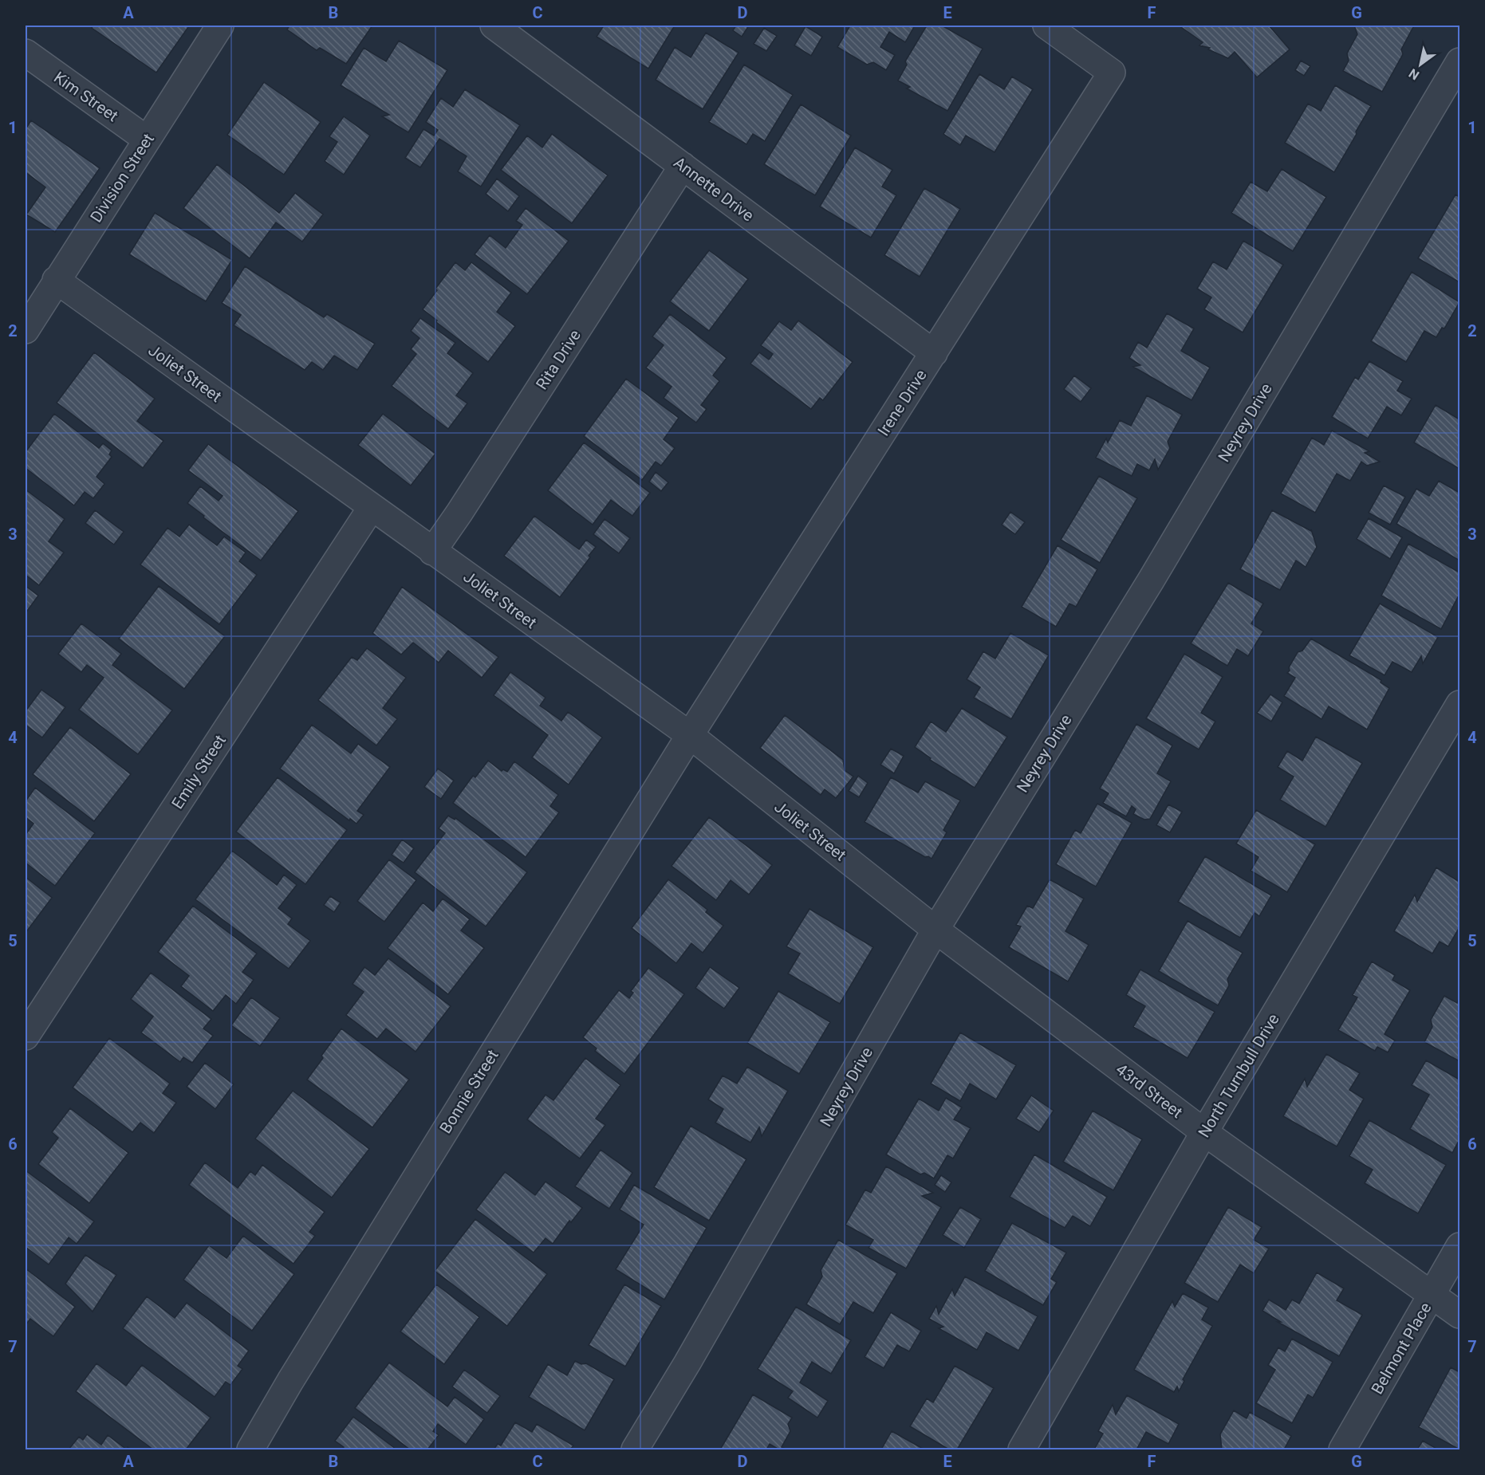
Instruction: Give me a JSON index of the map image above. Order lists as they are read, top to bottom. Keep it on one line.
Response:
{"streets":{"street":["Kim Street","Division Street","Annette Drive","Rita Drive","Joliet Street","Irene Drive","Neyrey Drive","Emily Street","North Turnbull Drive","43rd Street","Bonnie Street","Belmont Place"]},"crossings":[["Kim Street","Division Street"],["Division Street","Joliet Street"],["Annette Drive","Rita Drive"],["Annette Drive","Irene Drive"],["Rita Drive","Joliet Street"],["Joliet Street","Irene Drive"],["Joliet Street","Neyrey Drive"],["Joliet Street","Emily Street"],["Joliet Street","43rd Street"],["Joliet Street","Bonnie Street"],["Irene Drive","Bonnie Street"],["Neyrey Drive","43rd Street"],["North Turnbull Drive","43rd Street"],["43rd Street","Belmont Place"]],"north":"bottom left","grid":{"columns":["A","B","C","D","E","F","G"],"rows":["1","2","3","4","5","6","7"]}}
